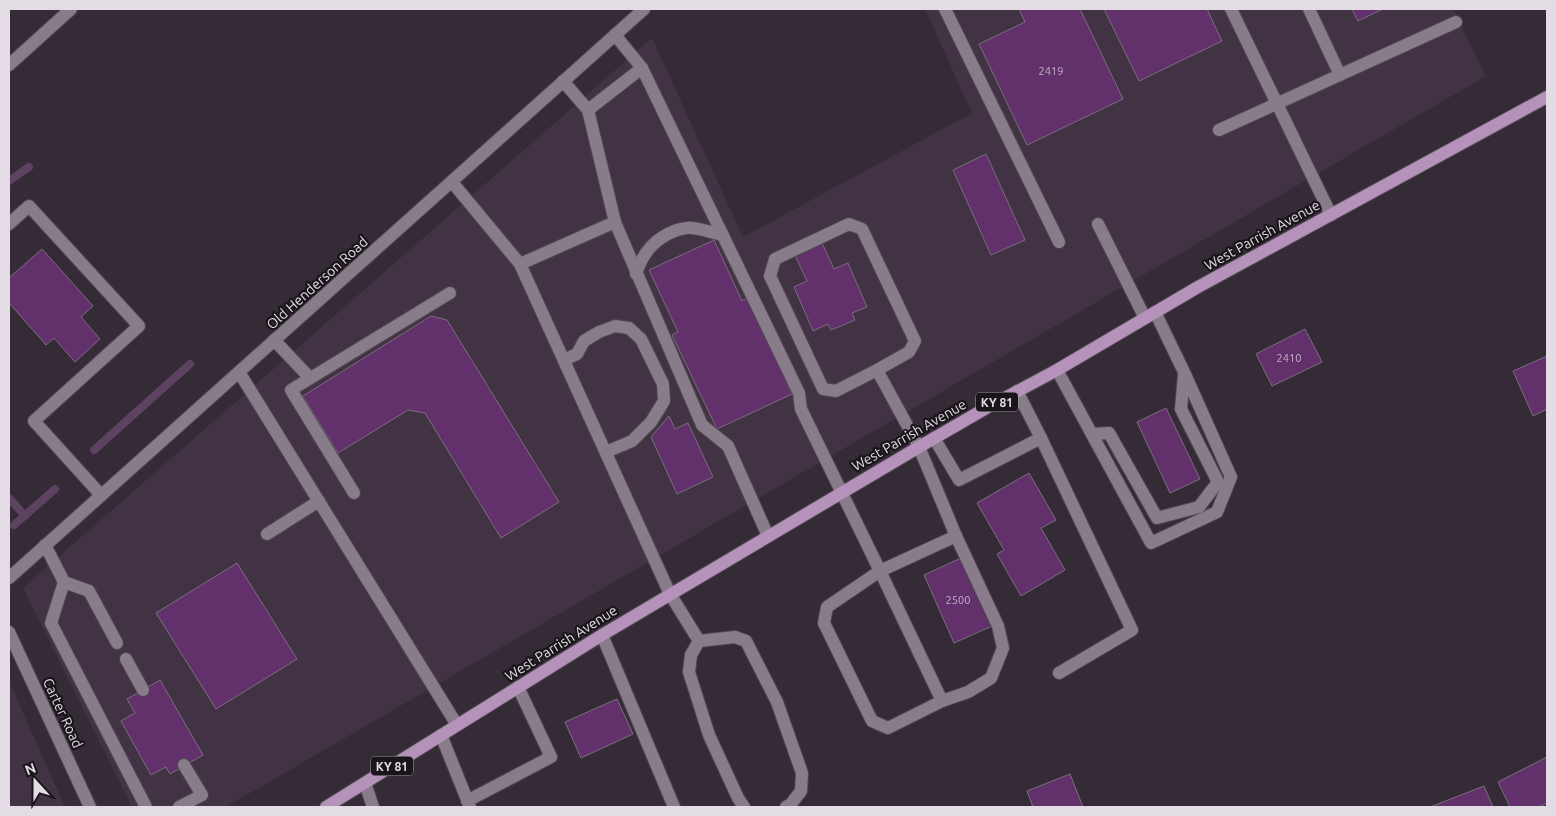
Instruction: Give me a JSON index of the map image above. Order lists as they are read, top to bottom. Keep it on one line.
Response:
{"streets":{"main road":["West Parrish Avenue","KY 81"],"street":["Old Henderson Road","Carter Road"]},"house_numbers":["2419","2410","2500"],"north":"top"}
